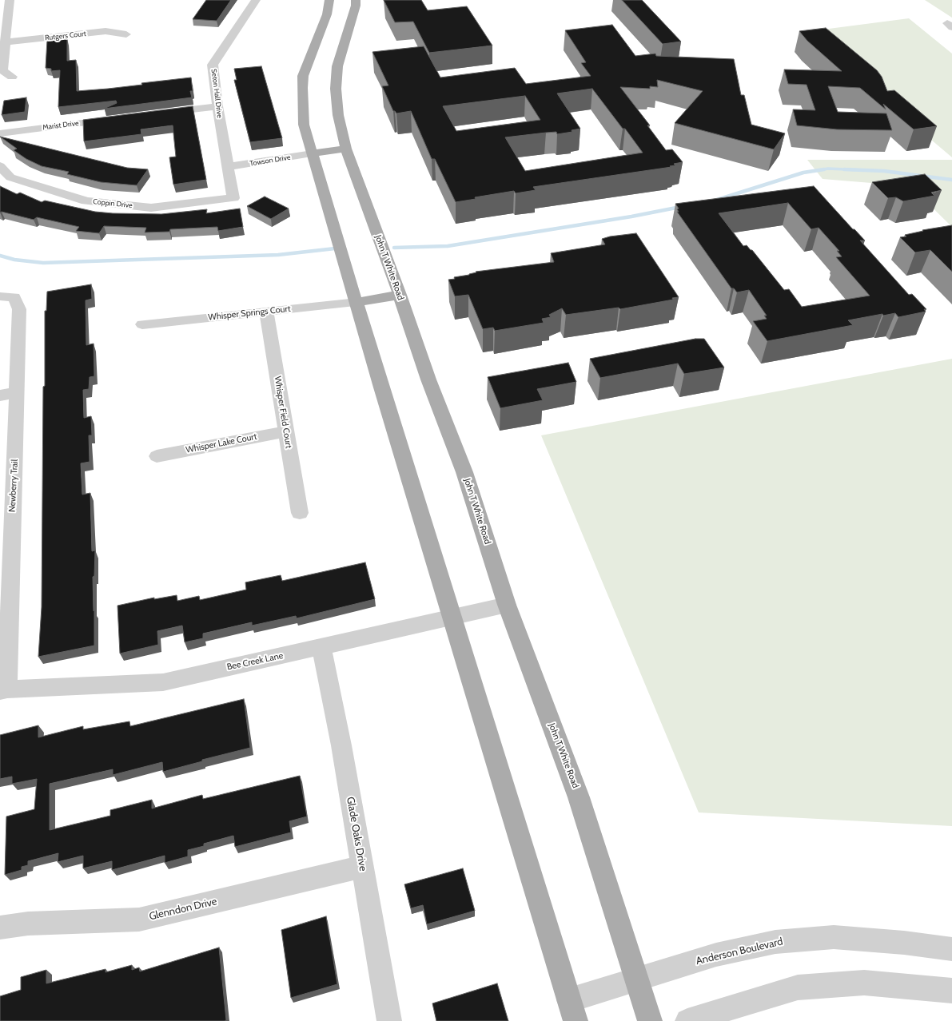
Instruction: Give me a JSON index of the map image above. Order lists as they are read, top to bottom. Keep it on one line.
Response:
{"streets":{"main road":["John T White Road"],"street":["Rutgers Court","Seton Hall Drive","Marist Drive","Towson Drive","Coppin Drive","Whisper Springs Court","Whisper Field Court","Whisper Lake Court","Newberry Trail","Bee Creek Lane","Glade Oaks Drive","Glenndon Drive","Anderson Boulevard"]},"crossings":[["Seton Hall Drive","Towson Drive"],["Seton Hall Drive","Coppin Drive"],["John T White Road","Bee Creek Lane"],["John T White Road","Anderson Boulevard"],["Whisper Springs Court","Whisper Field Court"],["Whisper Field Court","Whisper Lake Court"],["Newberry Trail","Bee Creek Lane"],["Bee Creek Lane","Glade Oaks Drive"],["Glade Oaks Drive","Glenndon Drive"]]}
